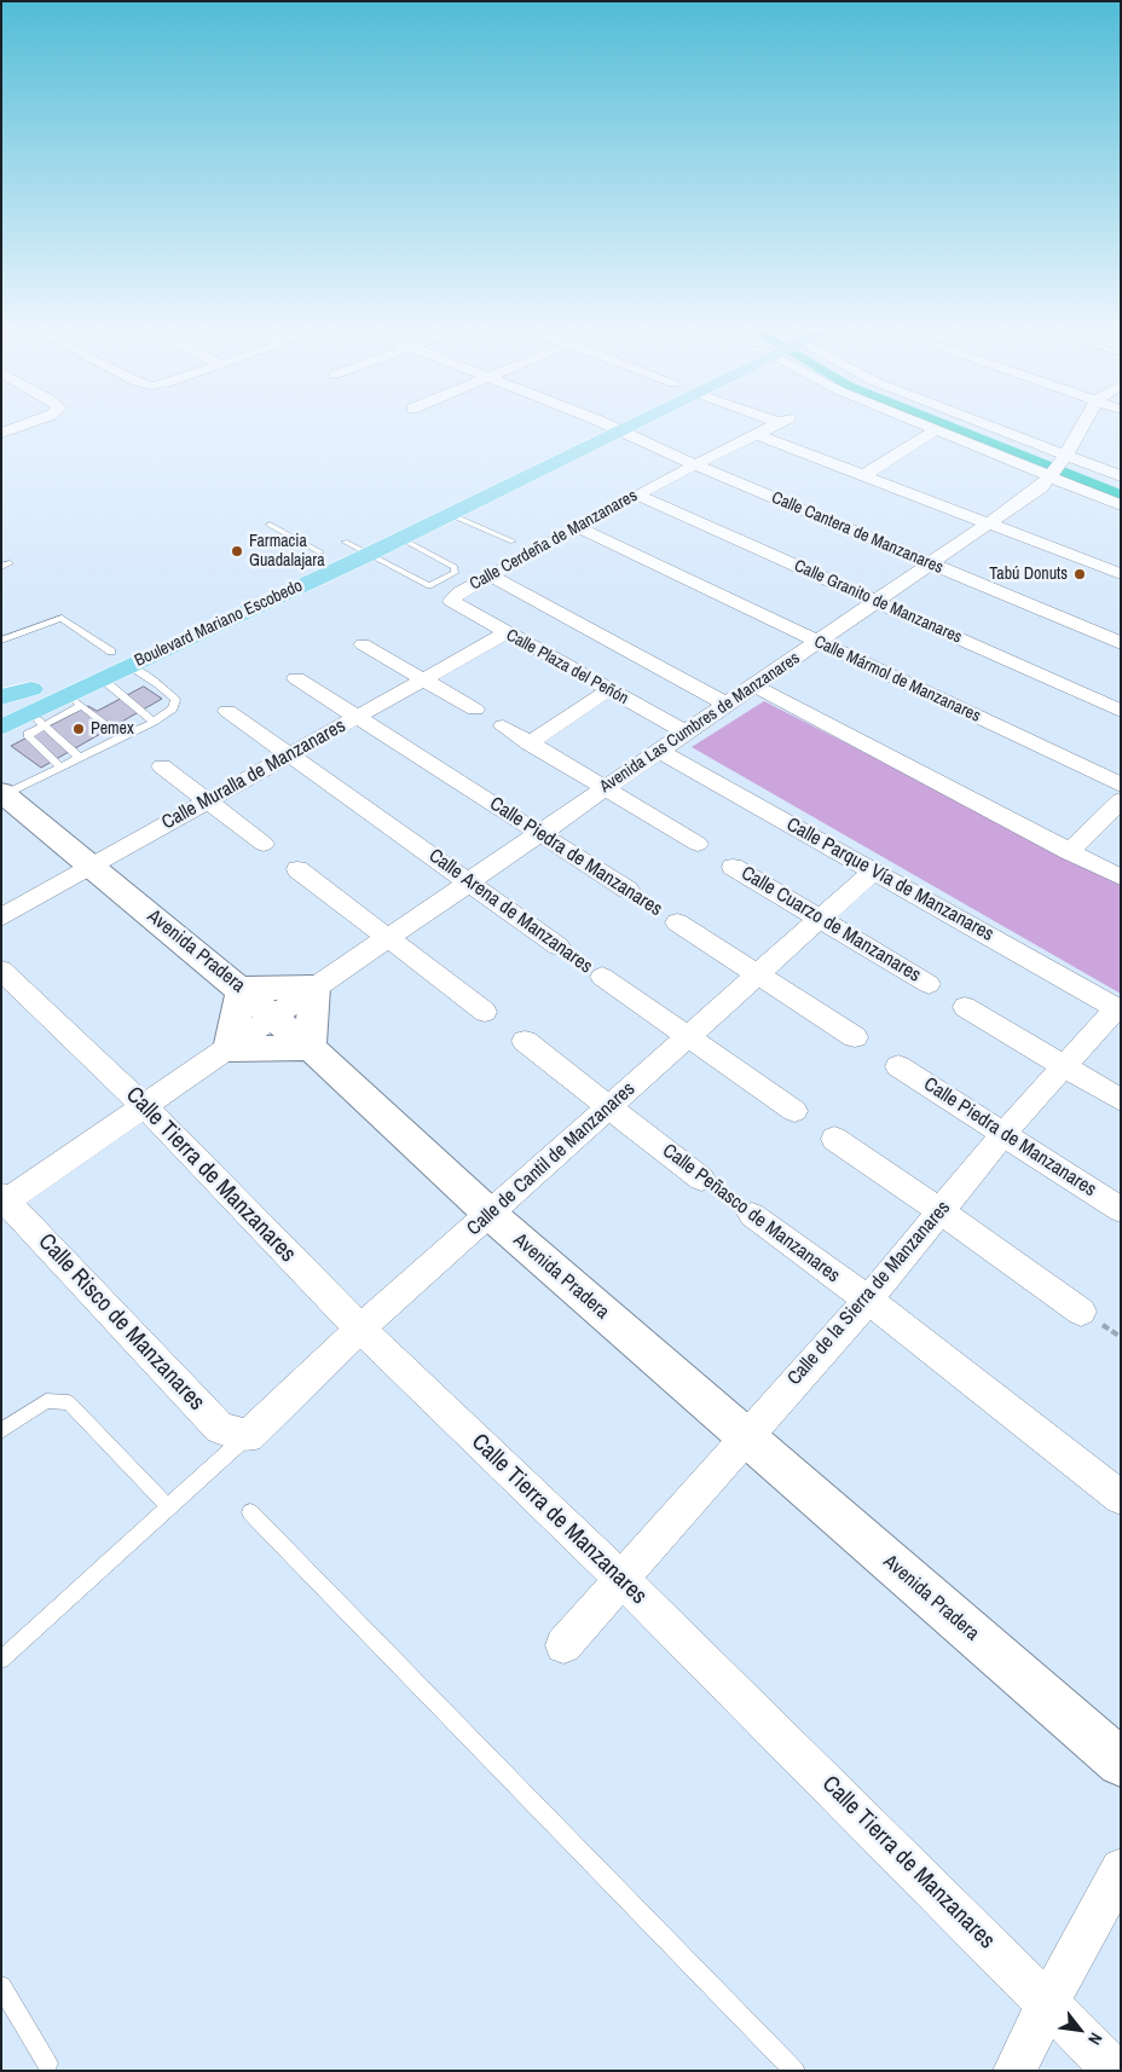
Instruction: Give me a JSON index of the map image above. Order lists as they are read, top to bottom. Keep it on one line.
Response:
{"streets":{"main road":["Boulevard Mariano Escobedo"],"street":["Calle Cantera de Manzanares","Calle Cerdeña de Manzanares","Calle Granito de Manzanares","Calle Plaza del Peñón","Calle Mármol de Manzanares","Avenida Las Cumbres de Manzanares","Calle Muralla de Manzanares","Calle Piedra de Manzanares","Calle Parque Vía de Manzanares","Calle Arena de Manzanares","Calle Cuarzo de Manzanares","Avenida Pradera","Calle de Cantil de Manzanares","Calle Tierra de Manzanares","Calle Peñasco de Manzanares","Calle de la Sierra de Manzanares","Calle Risco de Manzanares"]},"crossings":[["Calle Cantera de Manzanares","Calle Cerdeña de Manzanares"],["Calle Cantera de Manzanares","Avenida Las Cumbres de Manzanares"],["Calle Cerdeña de Manzanares","Calle Granito de Manzanares"],["Calle Cerdeña de Manzanares","Calle Plaza del Peñón"],["Calle Cerdeña de Manzanares","Calle Mármol de Manzanares"],["Calle Granito de Manzanares","Avenida Las Cumbres de Manzanares"],["Calle Plaza del Peñón","Avenida Las Cumbres de Manzanares"],["Calle Plaza del Peñón","Calle Muralla de Manzanares"],["Calle Mármol de Manzanares","Avenida Las Cumbres de Manzanares"],["Avenida Las Cumbres de Manzanares","Calle Piedra de Manzanares"],["Avenida Las Cumbres de Manzanares","Calle Parque Vía de Manzanares"],["Avenida Las Cumbres de Manzanares","Calle Arena de Manzanares"],["Avenida Las Cumbres de Manzanares","Avenida Pradera"],["Avenida Las Cumbres de Manzanares","Calle Tierra de Manzanares"],["Avenida Las Cumbres de Manzanares","Calle Risco de Manzanares"],["Calle Muralla de Manzanares","Calle Piedra de Manzanares"],["Calle Muralla de Manzanares","Calle Arena de Manzanares"],["Calle Muralla de Manzanares","Avenida Pradera"],["Calle Piedra de Manzanares","Calle de Cantil de Manzanares"],["Calle Piedra de Manzanares","Calle de la Sierra de Manzanares"],["Calle Parque Vía de Manzanares","Calle de Cantil de Manzanares"],["Calle Parque Vía de Manzanares","Calle de la Sierra de Manzanares"],["Calle Arena de Manzanares","Calle de Cantil de Manzanares"],["Calle Cuarzo de Manzanares","Calle de Cantil de Manzanares"],["Avenida Pradera","Calle de Cantil de Manzanares"],["Avenida Pradera","Calle de la Sierra de Manzanares"],["Calle de Cantil de Manzanares","Calle Tierra de Manzanares"],["Calle de Cantil de Manzanares","Calle Peñasco de Manzanares"],["Calle de Cantil de Manzanares","Calle Risco de Manzanares"],["Calle Tierra de Manzanares","Calle de la Sierra de Manzanares"],["Calle Peñasco de Manzanares","Calle de la Sierra de Manzanares"]],"places":["Farmacia Guadalajara","Tabú Donuts","Pemex"],"north":"bottom right"}
